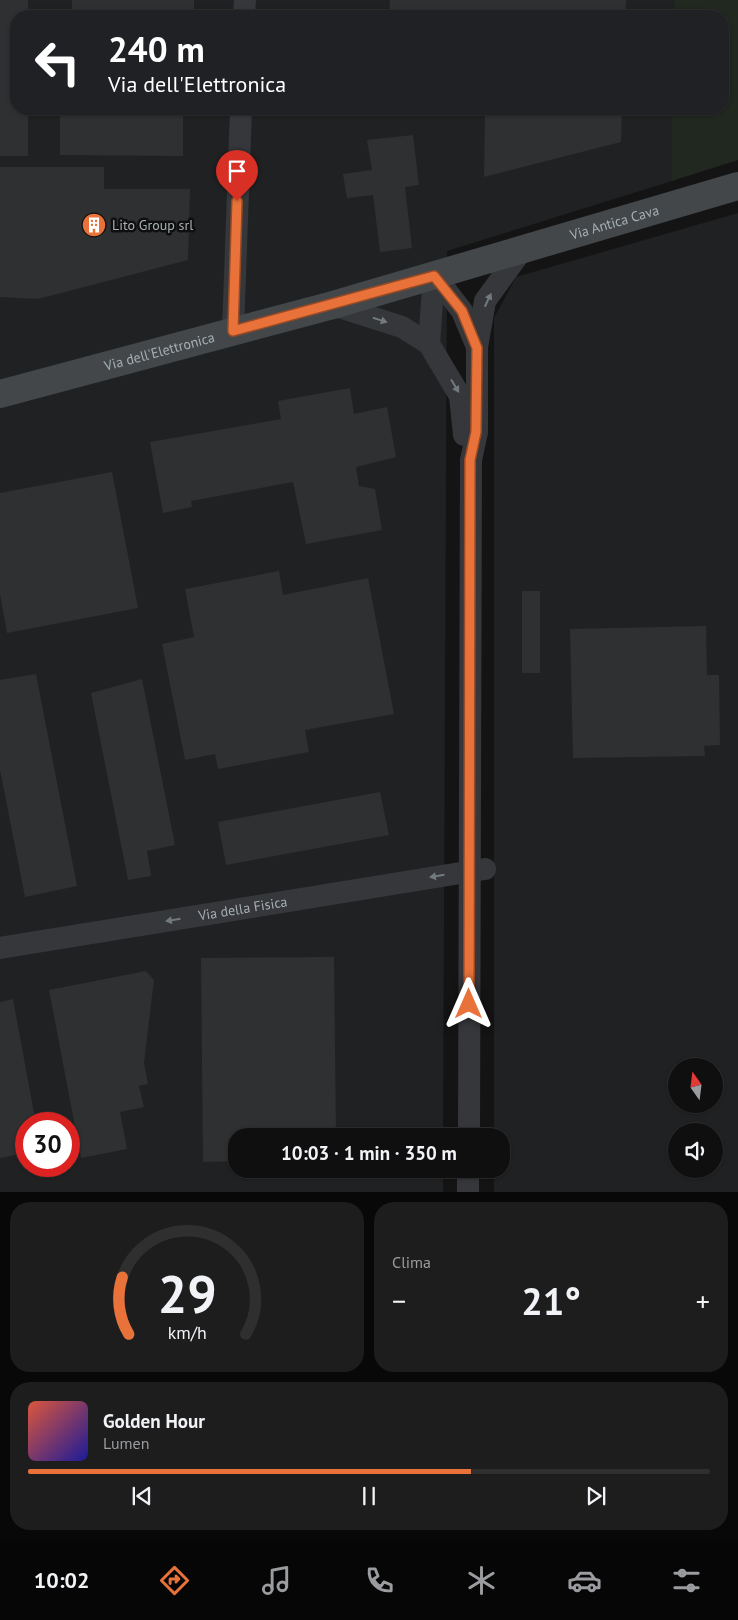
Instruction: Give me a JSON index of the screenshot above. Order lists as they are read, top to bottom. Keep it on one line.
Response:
{"streets":{"street":["Via Antica Cava","Via dell'Elettronica","Via della Fisica"]},"crossings":[["Via Antica Cava","Via dell'Elettronica"]],"one_way":["Via della Fisica"],"places":{"building":["Lito Group srl"]},"north":"top","page":{"turn":["240 m","Via dell'Elettronica"],"limit":"30","trip":"10:03 · 1 min · 350 m","tile":"Clima","heat":["−","21°","+"],"song":["Golden Hour","Lumen"],"tabs":"10:02","gauge":["29","km/h"]}}
